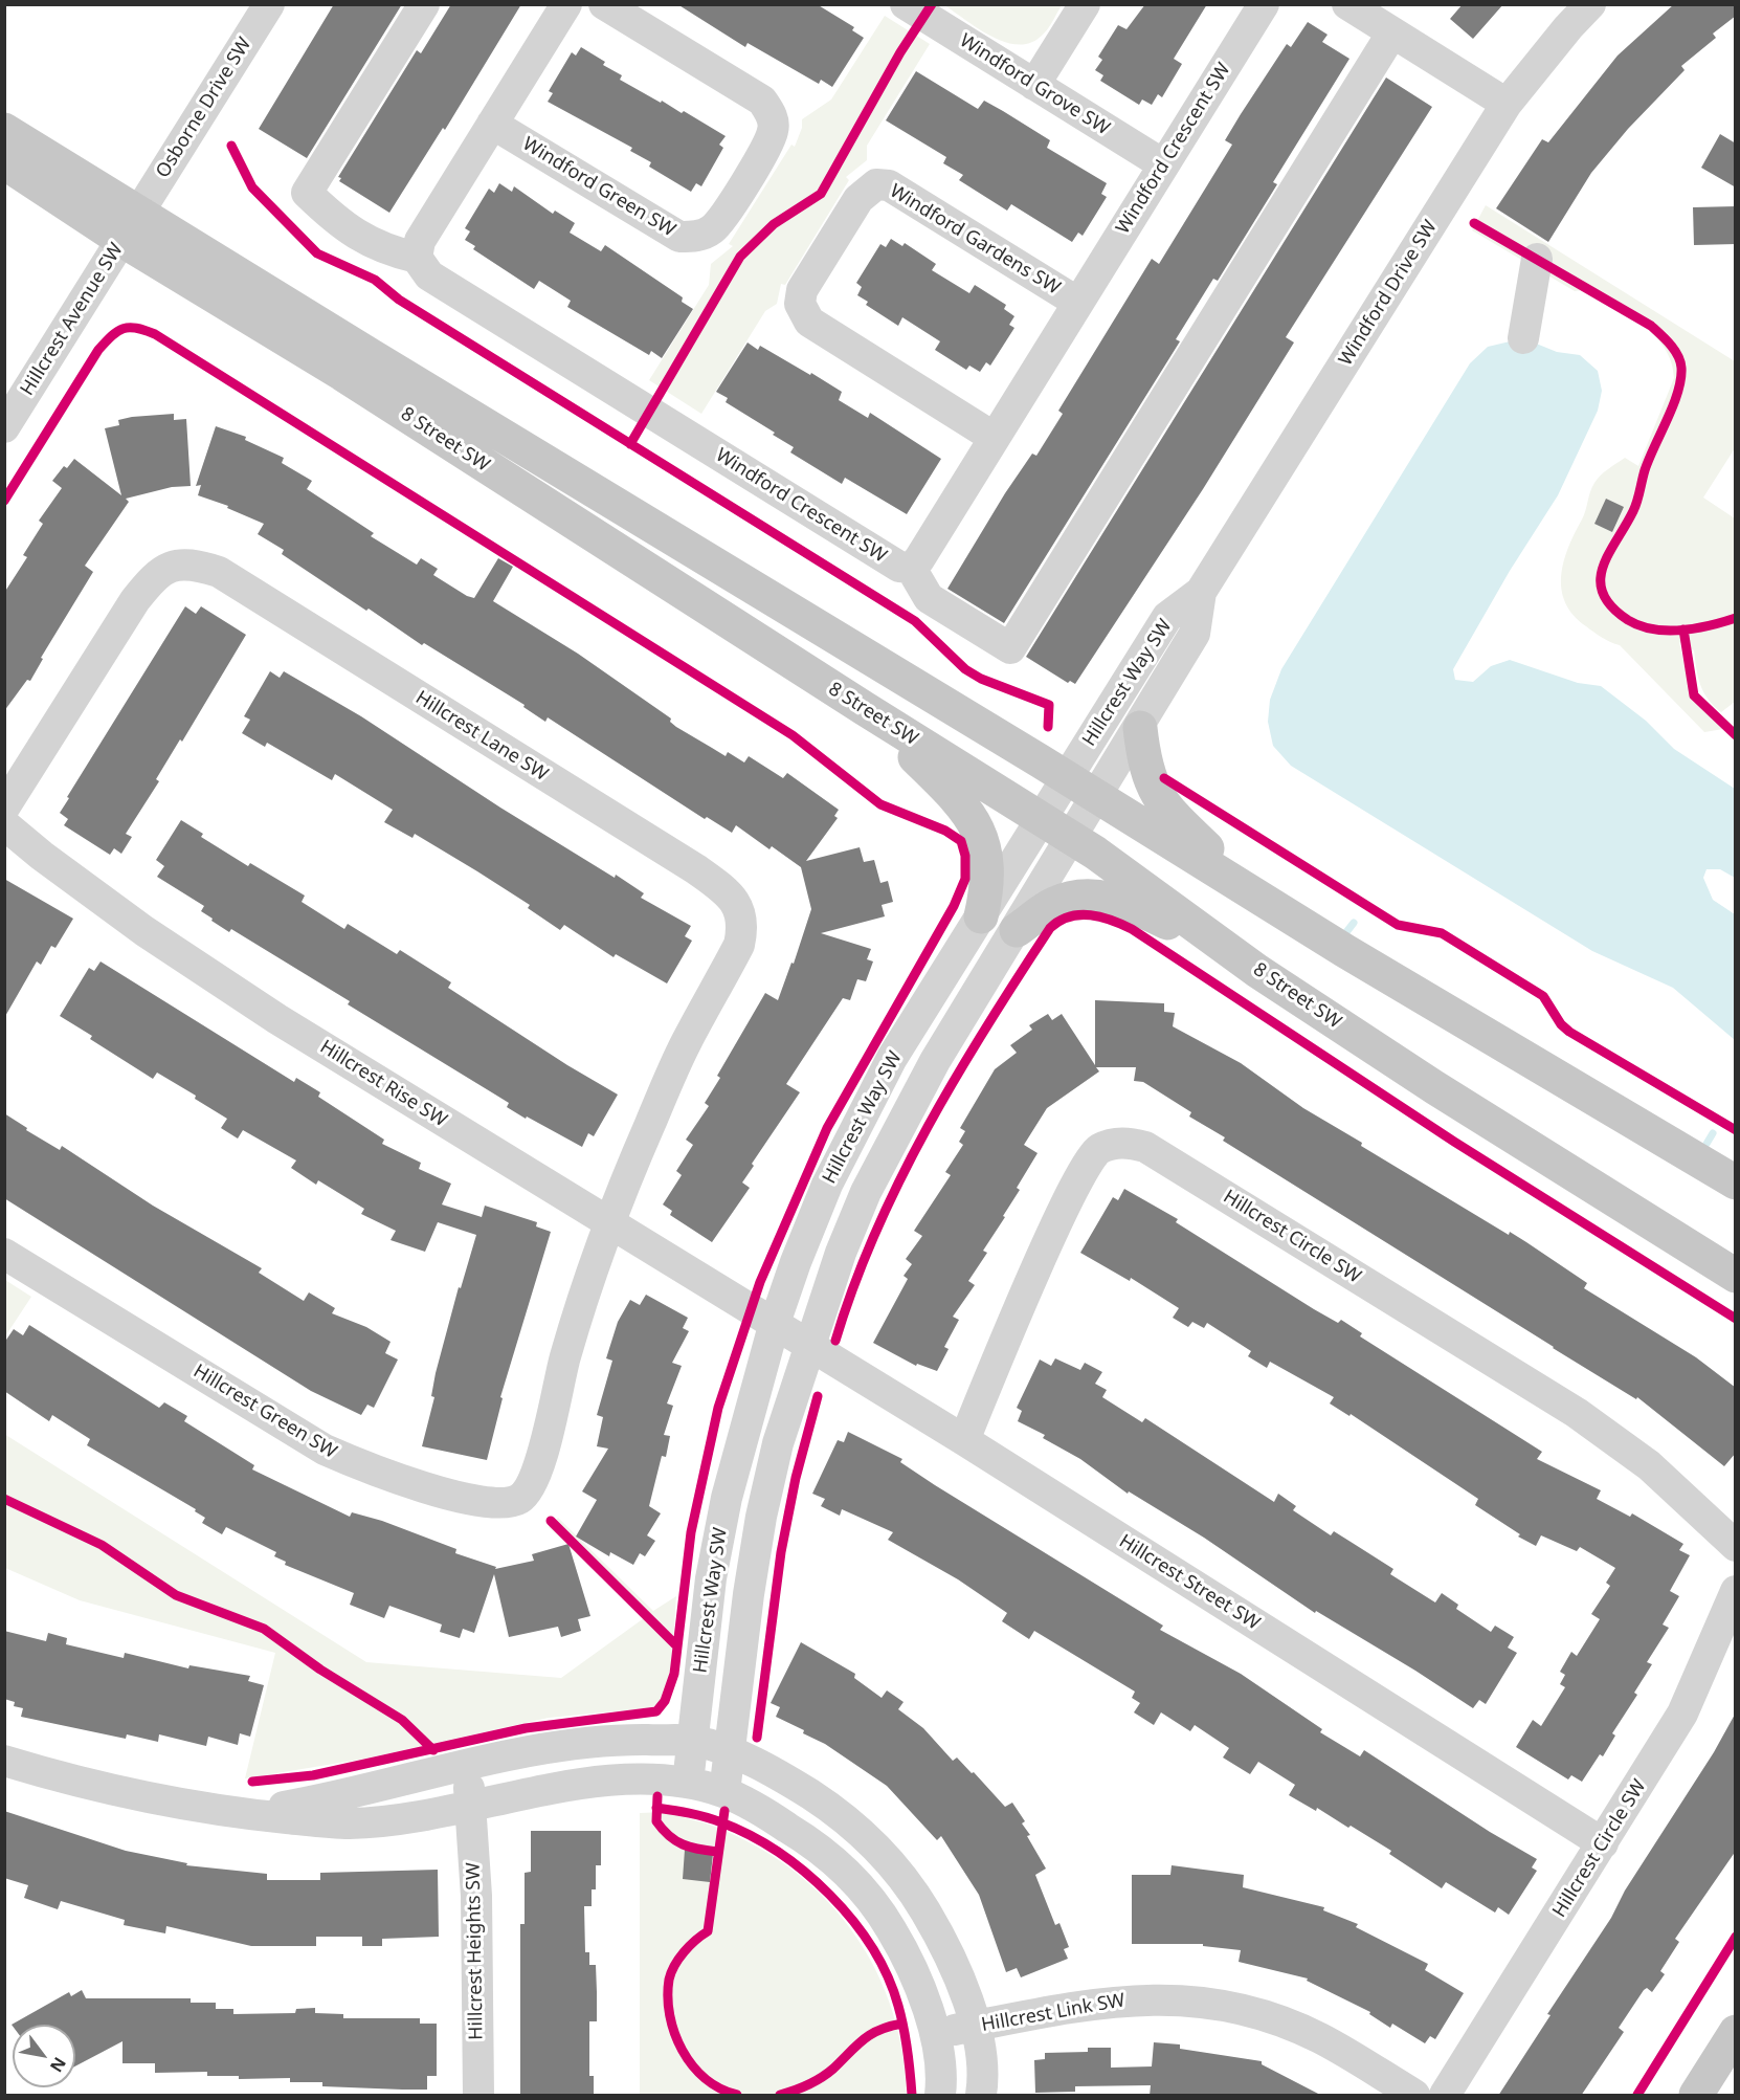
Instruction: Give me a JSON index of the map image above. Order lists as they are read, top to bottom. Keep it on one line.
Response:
{"streets":{"main road":["8 Street SW"],"street":["Windford Grove SW","Osborne Drive SW","Windford Crescent SW","Windford Green SW","Windford Gardens SW","Windford Drive SW","Hillcrest Avenue SW","Hillcrest Way SW","Hillcrest Lane SW","Hillcrest Rise SW","Hillcrest Circle SW","Hillcrest Green SW","Hillcrest Street SW","Hillcrest Heights SW","Hillcrest Link SW"]},"crossings":[["Windford Grove SW","Windford Crescent SW"],["Osborne Drive SW","Hillcrest Avenue SW"],["Osborne Drive SW","8 Street SW"],["Windford Crescent SW","Windford Gardens SW"],["Windford Drive SW","Hillcrest Way SW"],["Hillcrest Avenue SW","8 Street SW"],["8 Street SW","Hillcrest Way SW"],["Hillcrest Way SW","Hillcrest Rise SW"],["Hillcrest Way SW","Hillcrest Street SW"],["Hillcrest Lane SW","Hillcrest Rise SW"],["Hillcrest Lane SW","Hillcrest Green SW"],["Hillcrest Rise SW","Hillcrest Green SW"],["Hillcrest Rise SW","Hillcrest Street SW"],["Hillcrest Circle SW","Hillcrest Street SW"]],"north":"bottom right"}
